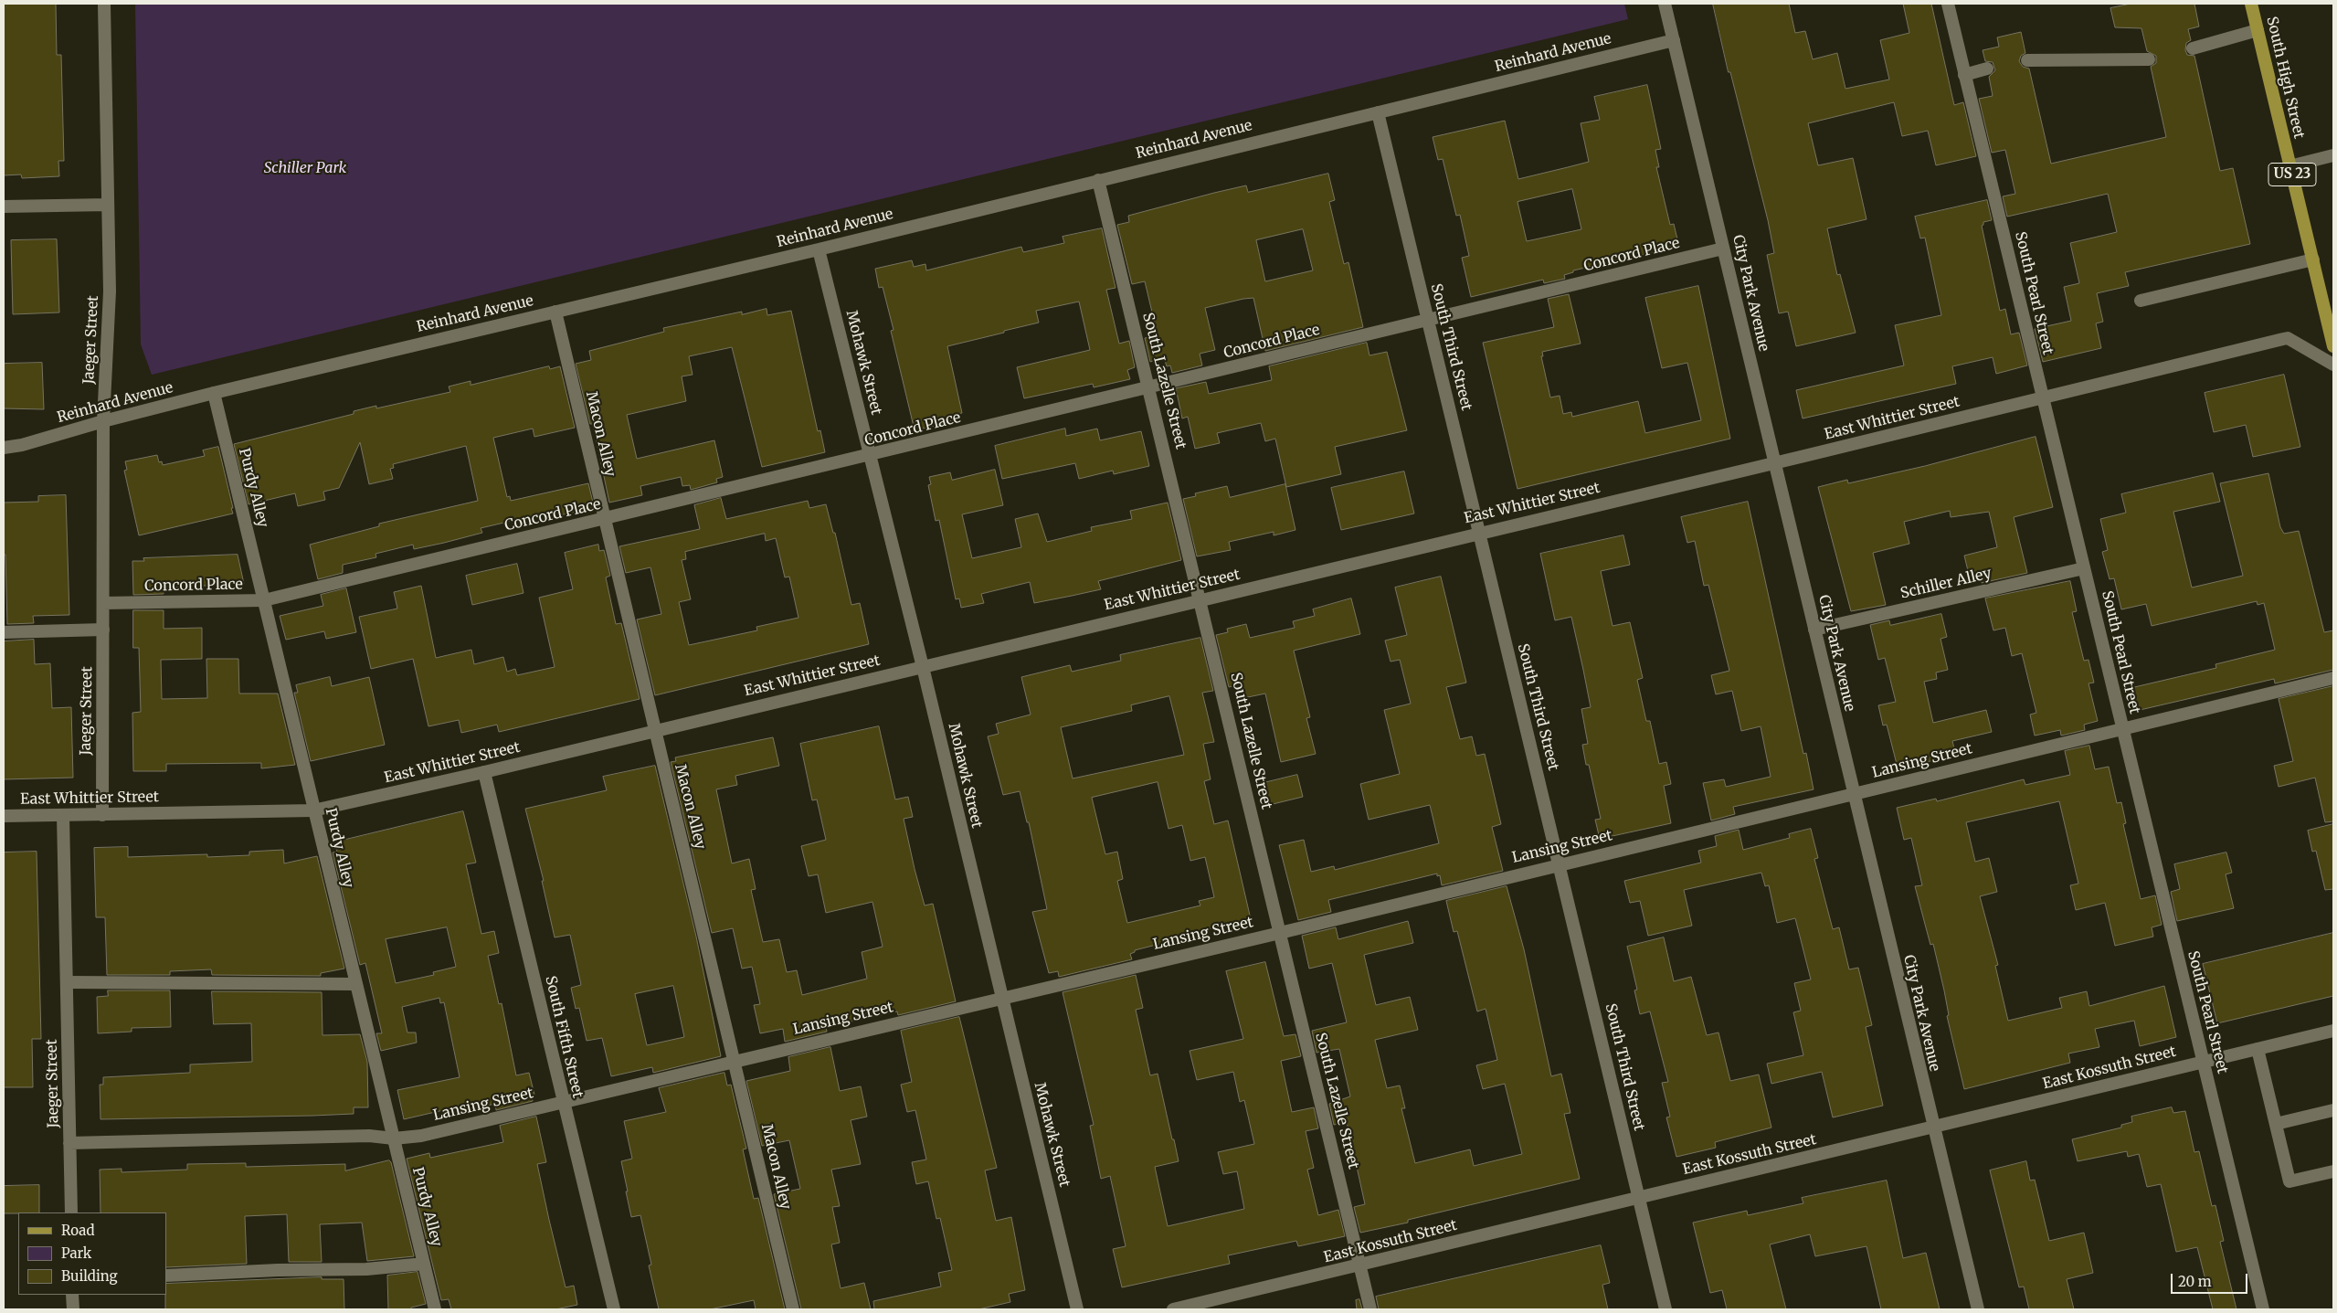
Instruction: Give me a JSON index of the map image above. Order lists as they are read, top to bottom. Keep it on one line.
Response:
{"streets":{"main road":["South High Street","US 23"],"street":["Reinhard Avenue","Concord Place","City Park Avenue","South Pearl Street","Jaeger Street","South Third Street","Mohawk Street","South Lazelle Street","East Whittier Street","Macon Alley","Purdy Alley","Schiller Alley","Lansing Street","South Fifth Street","East Kossuth Street"]},"crossings":[["Reinhard Avenue","City Park Avenue"],["Reinhard Avenue","Jaeger Street"],["Reinhard Avenue","South Third Street"],["Reinhard Avenue","Mohawk Street"],["Reinhard Avenue","South Lazelle Street"],["Reinhard Avenue","Macon Alley"],["Reinhard Avenue","Purdy Alley"],["Concord Place","City Park Avenue"],["Concord Place","Jaeger Street"],["Concord Place","South Third Street"],["Concord Place","Mohawk Street"],["Concord Place","South Lazelle Street"],["Concord Place","Macon Alley"],["Concord Place","Purdy Alley"],["City Park Avenue","East Whittier Street"],["City Park Avenue","Schiller Alley"],["City Park Avenue","Lansing Street"],["City Park Avenue","East Kossuth Street"],["South Pearl Street","East Whittier Street"],["South Pearl Street","Schiller Alley"],["South Pearl Street","Lansing Street"],["South Pearl Street","East Kossuth Street"],["Jaeger Street","East Whittier Street"],["Jaeger Street","Lansing Street"],["South Third Street","East Whittier Street"],["South Third Street","Lansing Street"],["South Third Street","East Kossuth Street"],["Mohawk Street","East Whittier Street"],["Mohawk Street","Lansing Street"],["South Lazelle Street","East Whittier Street"],["South Lazelle Street","Lansing Street"],["South Lazelle Street","East Kossuth Street"],["East Whittier Street","Macon Alley"],["East Whittier Street","Purdy Alley"],["East Whittier Street","South Fifth Street"],["Macon Alley","Lansing Street"],["Purdy Alley","Lansing Street"],["Lansing Street","South Fifth Street"]],"parks":["Schiller Park"],"legend":["Road","Park","Building"],"scale_bar":"20 m"}
